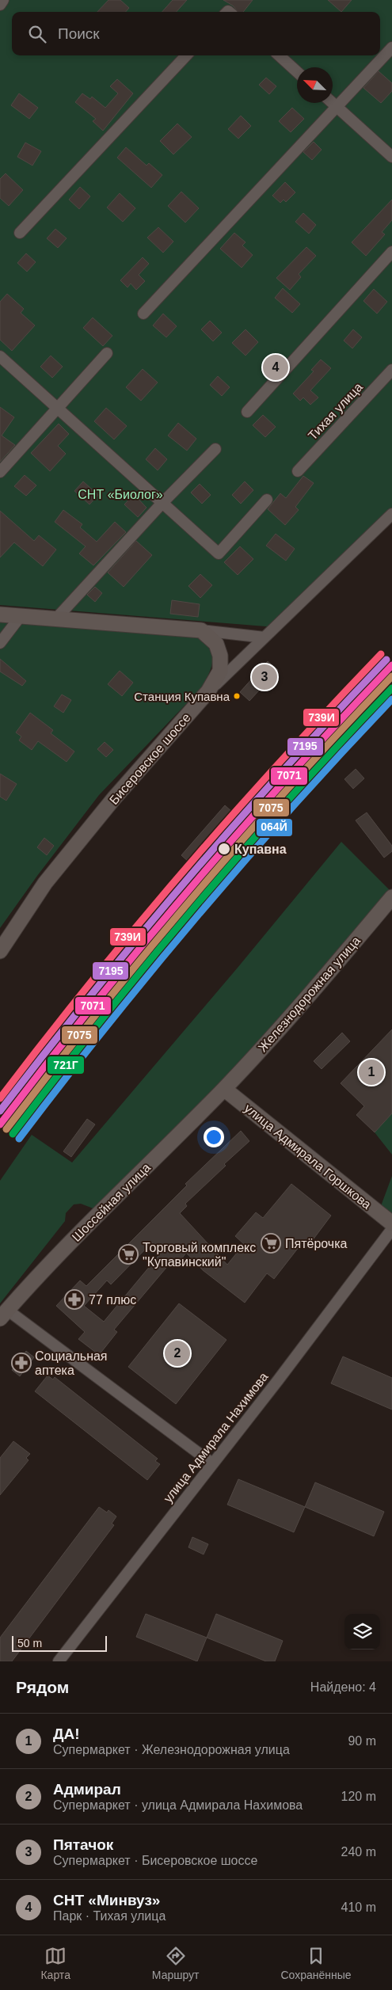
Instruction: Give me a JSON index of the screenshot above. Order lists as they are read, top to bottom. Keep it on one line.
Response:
{"streets":{"main road":["Бисеровское шоссе","Железнодорожная улица","улица Адмирала Горшкова","Шоссейная улица"],"street":["Тихая улица","улица Адмирала Нахимова"]},"crossings":[["Железнодорожная улица","улица Адмирала Горшкова"],["Железнодорожная улица","Шоссейная улица"],["улица Адмирала Горшкова","Шоссейная улица"]],"parks":["СНТ «Биолог»"],"places":{"other":["Станция Купавна","Купавна"],"supermarket":["Пятёрочка","Торговый комплекс \"Купавинский\""],"pharmacy":["77 плюс","Социальная аптека"]},"lines":["transit line 739И","transit line 7195","transit line 7071","transit line 7075","transit line 721Г","transit line 064Й"],"scale_bar":"50 m","north":"top left","page":{"search":"Поиск","pins":["4","3","1","2"],"scale":"50 m","heading":["Рядом","Найдено: 4"],"list":[{"mark":"1","name":"ДА!","note":"Супермаркет · Железнодорожная улица","value":"90 m"},{"mark":"2","name":"Адмирал","note":"Супермаркет · улица Адмирала Нахимова","value":"120 m"},{"mark":"3","name":"Пятачок","note":"Супермаркет · Бисеровское шоссе","value":"240 m"},{"mark":"4","name":"СНТ «Минвуз»","note":"Парк · Тихая улица","value":"410 m"}],"nav":["Карта","Маршрут","Сохранённые"]}}
